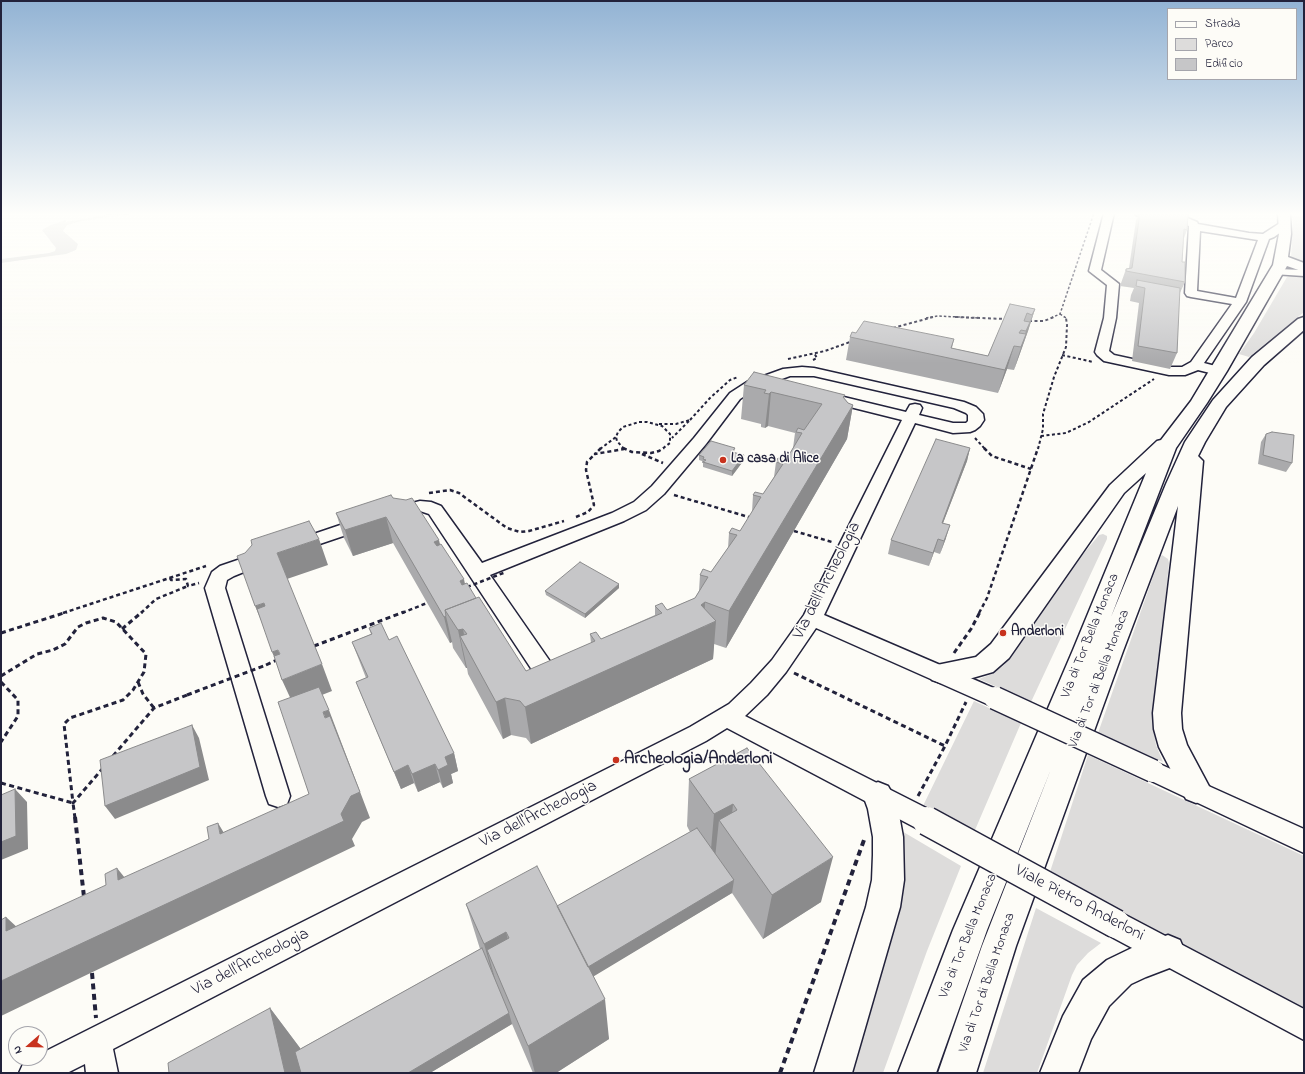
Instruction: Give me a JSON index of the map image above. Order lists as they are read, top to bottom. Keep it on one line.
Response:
{"streets":{"main road":["Via di Tor Bella Monaca","Via di Tor di Bella Monaca"],"street":["Via dell'Archeologia","Viale Pietro Anderloni"]},"crossings":[["Via dell'Archeologia","Viale Pietro Anderloni"],["Via di Tor Bella Monaca","Via di Tor di Bella Monaca"]],"places":["La casa di Alice","Anderloni","Archeologia/Anderloni"],"legend":["Strada","Parco","Edificio"],"north":"left"}
